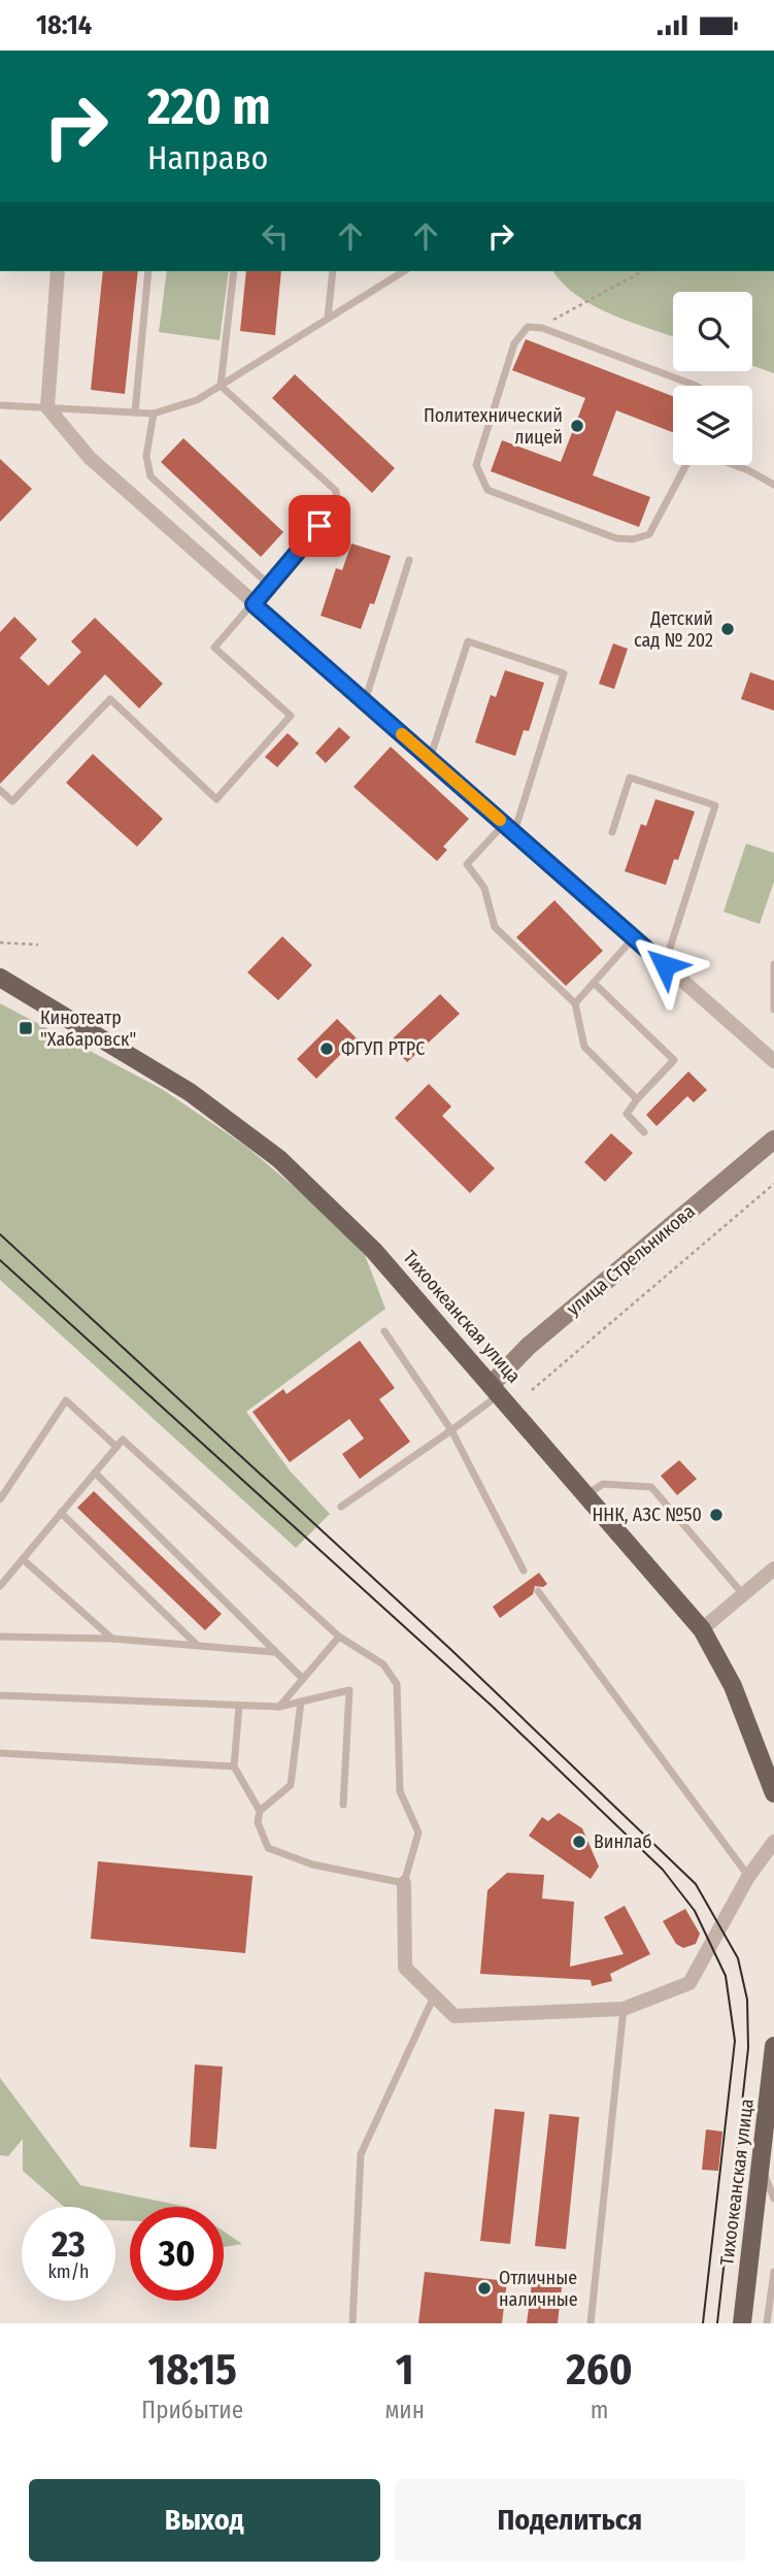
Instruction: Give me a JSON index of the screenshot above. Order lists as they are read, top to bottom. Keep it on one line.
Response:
{"streets":{"main road":["Тихоокеанская улица"],"street":["улица Стрельникова"]},"crossings":[["улица Стрельникова","Тихоокеанская улица"]],"places":{"other":["Политехнический лицей","Детский сад № 202","ФГУП РТРС","ННК, АЗС №50","Винлаб","Отличные наличные"],"transit":["Кинотеатр \"Хабаровск\""]},"page":{"status":"18:14","turn":["220 m","Направо"],"speed":"23 km/h","limit":"30","eta":["18:15","Прибытие","1","мин","260","m"],"buttons":["Выход","Поделиться"]}}
